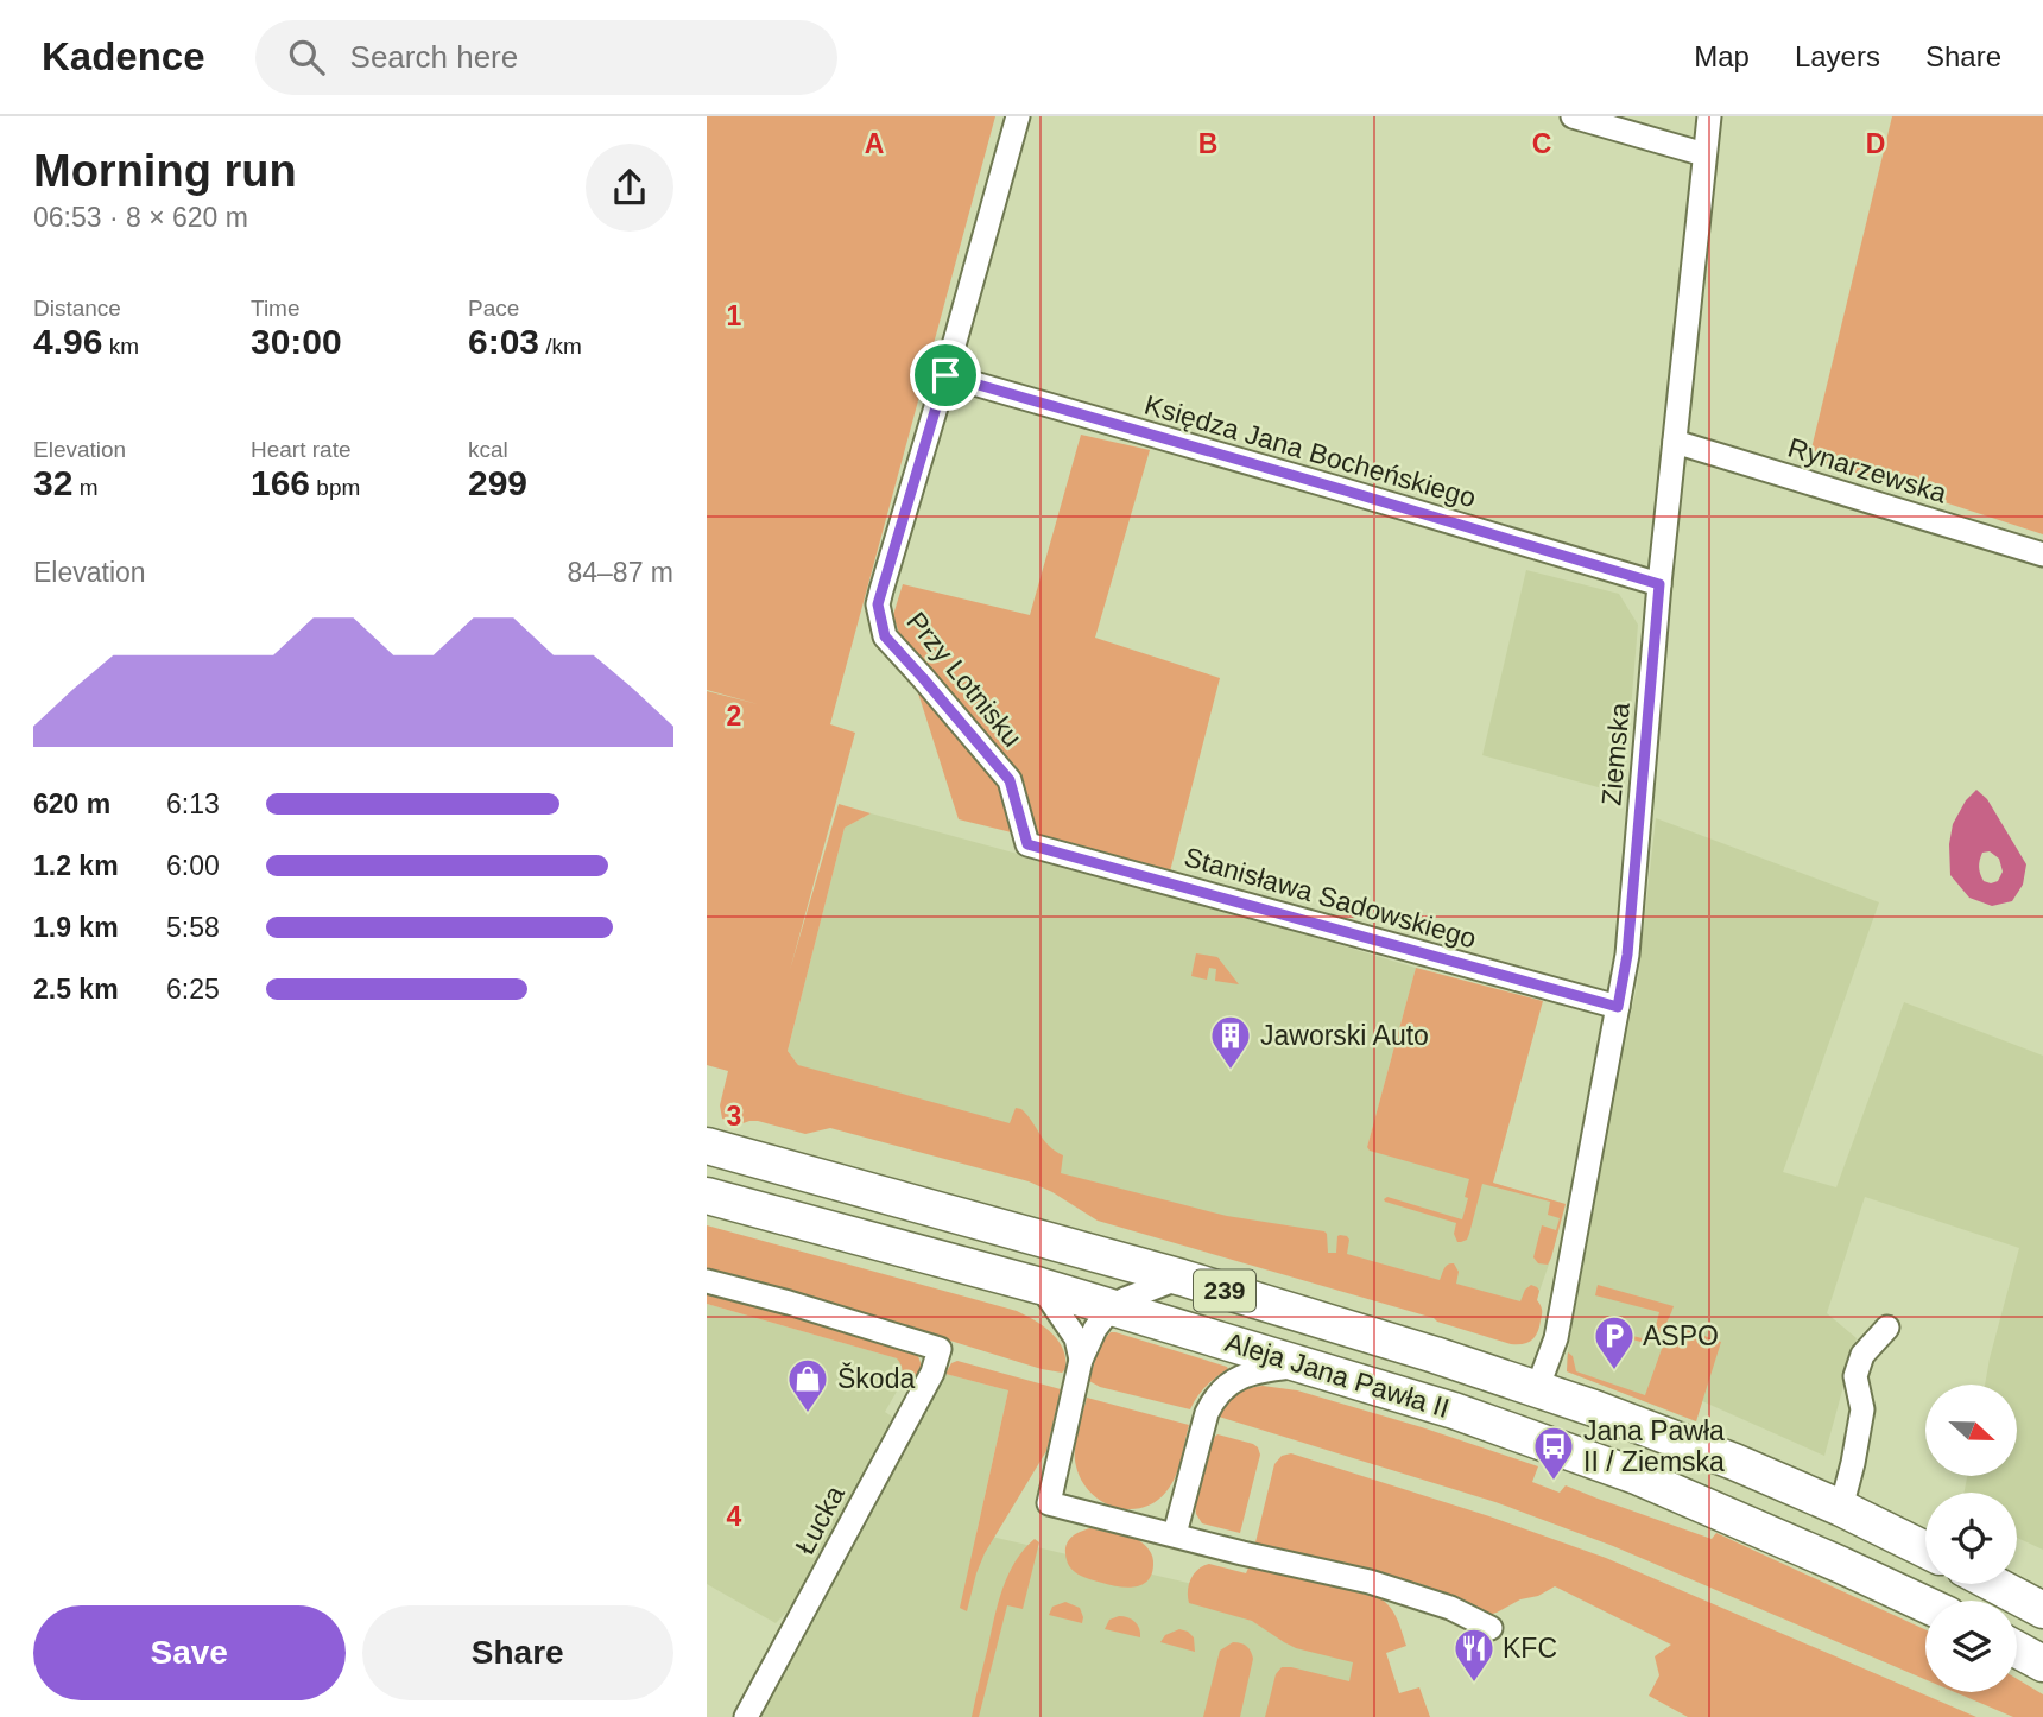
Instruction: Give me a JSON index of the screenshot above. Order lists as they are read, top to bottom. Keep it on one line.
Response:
{"streets":{"main road":["239","Aleja Jana Pawła II"],"street":["Księdza Jana Bocheńskiego","Rynarzewska","Przy Lotnisku","Ziemska","Stanisława Sadowskiego","Łucka"]},"crossings":[["Księdza Jana Bocheńskiego","Przy Lotnisku"],["Księdza Jana Bocheńskiego","Ziemska"],["Rynarzewska","Ziemska"],["Przy Lotnisku","Stanisława Sadowskiego"],["Ziemska","Stanisława Sadowskiego"],["Ziemska","Aleja Jana Pawła II"]],"places":{"building":["Jaworski Auto"],"parking":["ASPO"],"shop":["Škoda"],"bus stop":["Jana Pawła II / Ziemska"],"restaurant":["KFC"]},"north":"right","page":{"header":"Kadence","search":"Search here","nav":["Map","Layers","Share"],"heading":["Morning run","06:53 · 8 × 620 m"],"stats":[["Distance","4.96 km"],["Time","30:00"],["Pace","6:03 /km"],["Elevation","32 m"],["Heart rate","166 bpm"],["kcal","299"]],"chart":["Elevation","84–87 m"],"list":[{"name":"620 m","note":"6:13"},{"name":"1.2 km","note":"6:00"},{"name":"1.9 km","note":"5:58"},{"name":"2.5 km","note":"6:25"}],"buttons":["Save","Share"]},"grid":{"columns":["A","B","C","D"],"rows":["1","2","3","4"]}}
